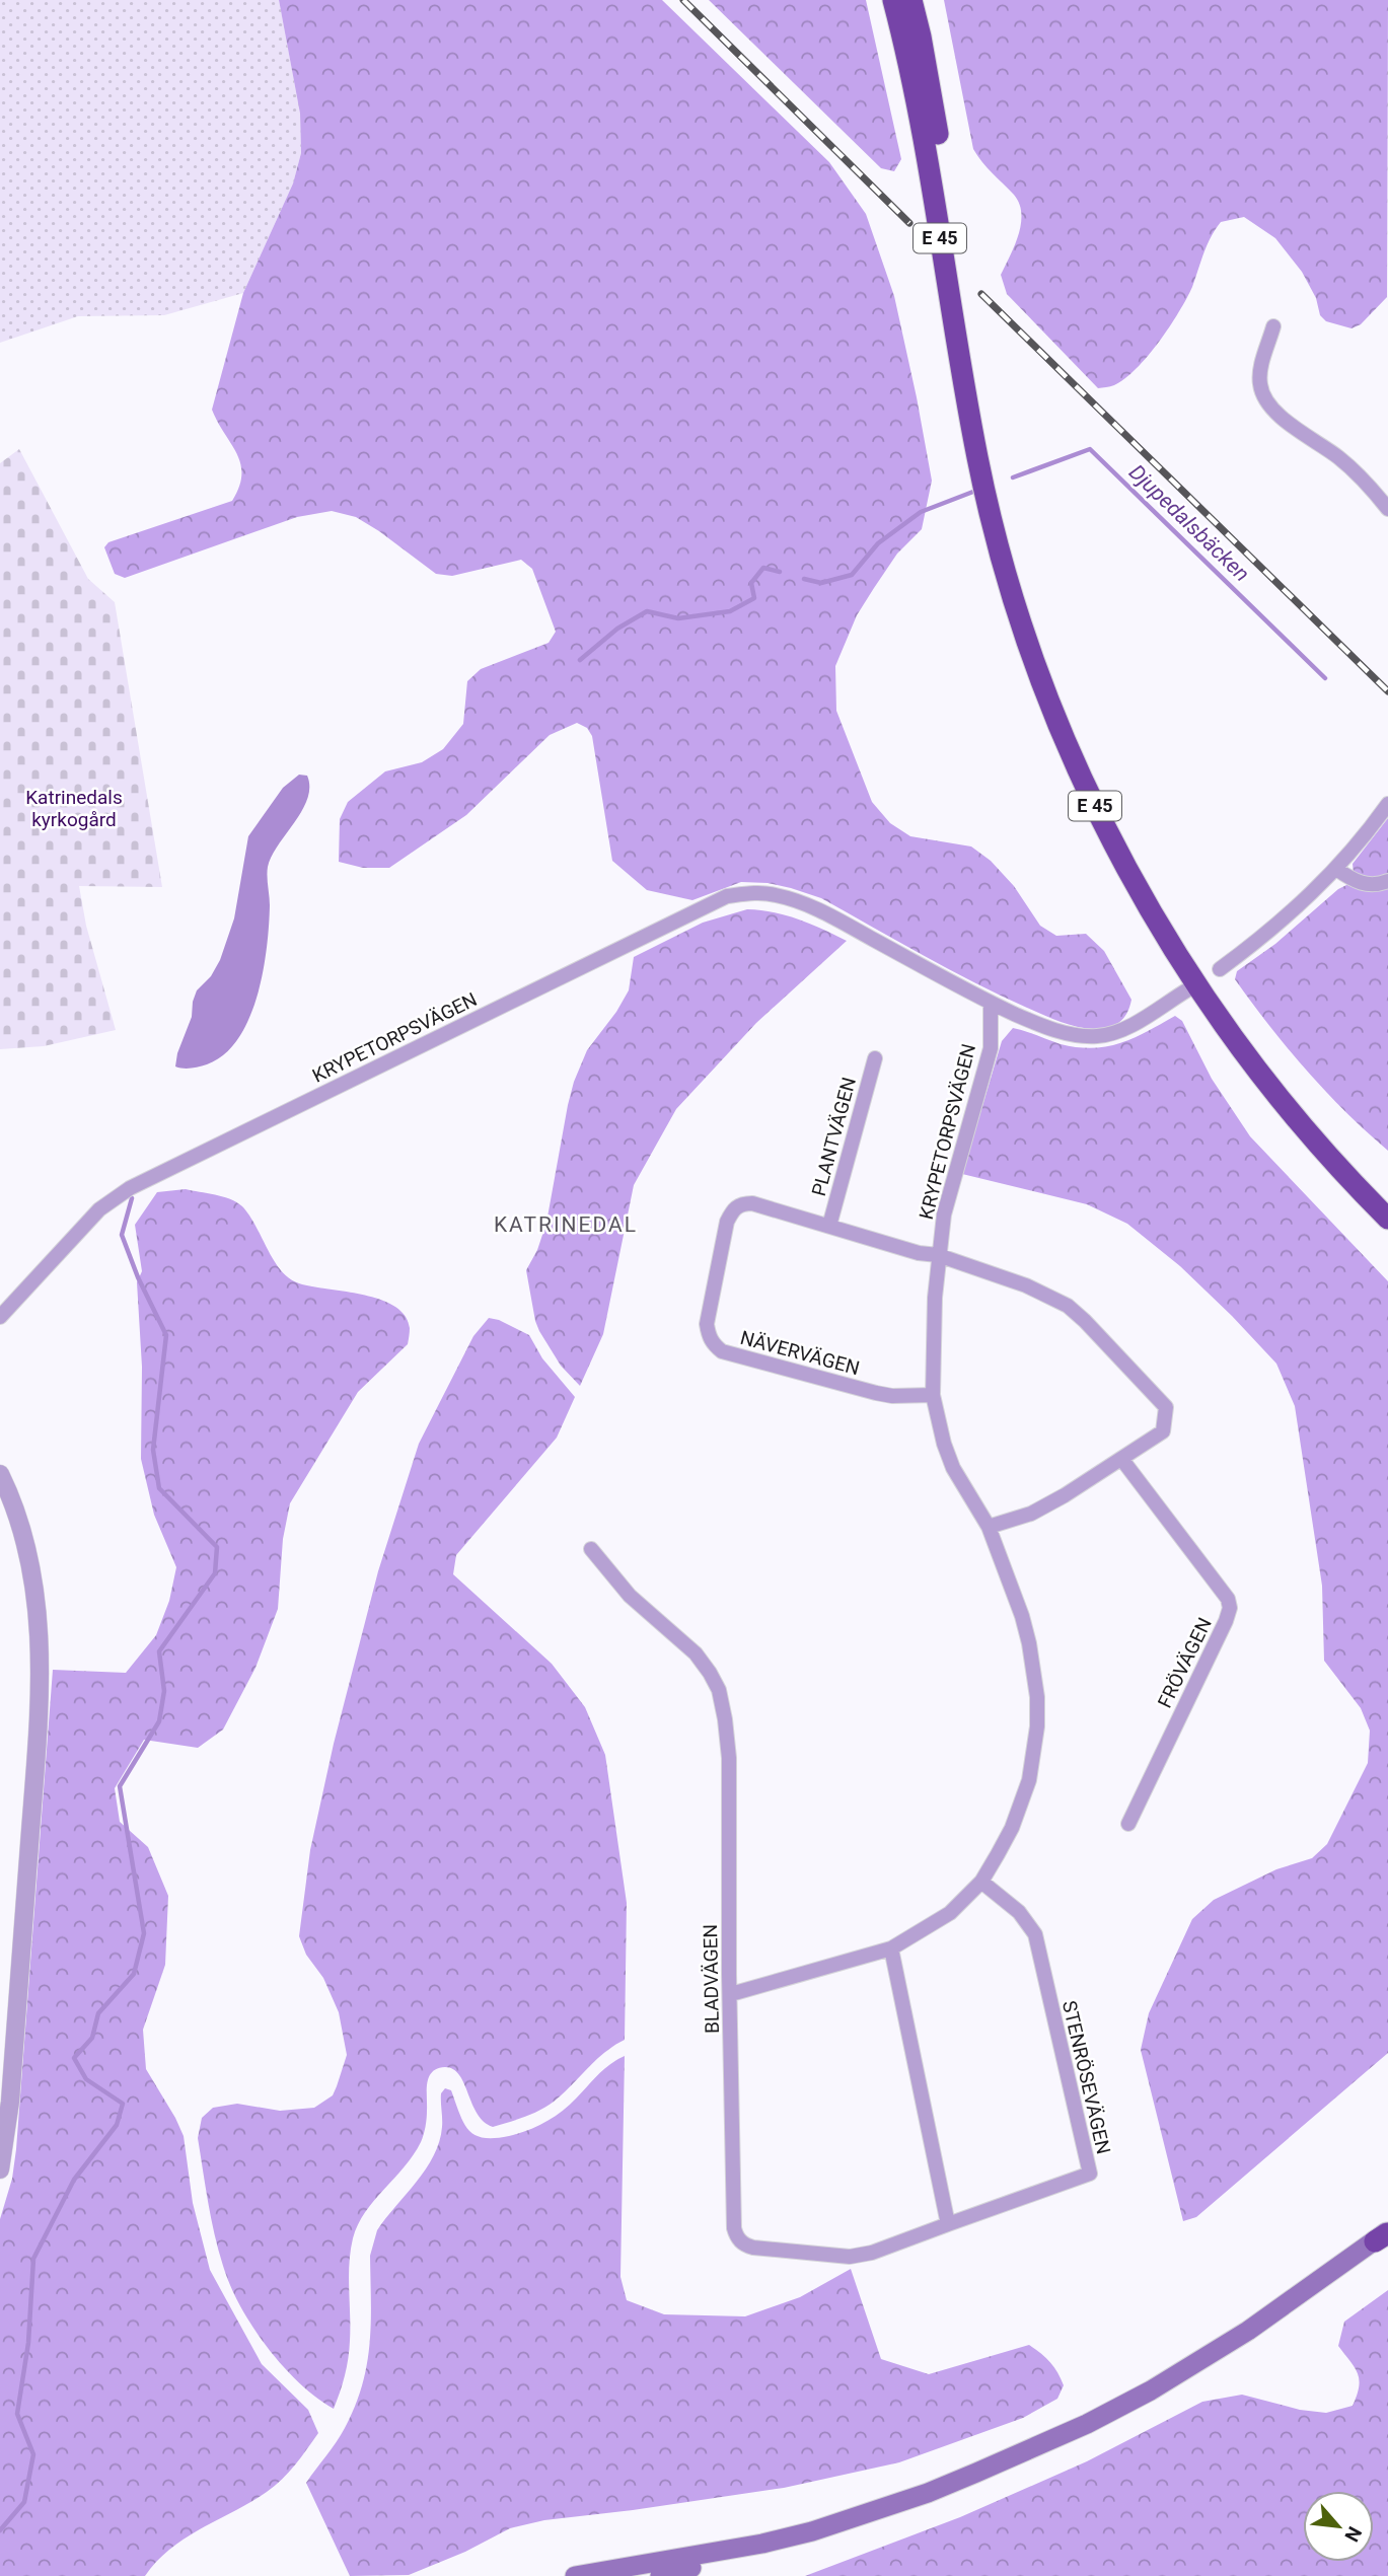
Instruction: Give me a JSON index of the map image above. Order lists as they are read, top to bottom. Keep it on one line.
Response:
{"streets":{"highway":["E 45"],"street":["KRYPETORPSVÄGEN","PLANTVÄGEN","NÄVERVÄGEN","FRÖVÄGEN","BLADVÄGEN","STENRÖSEVÄGEN"]},"crossings":[["KRYPETORPSVÄGEN","NÄVERVÄGEN"],["KRYPETORPSVÄGEN","BLADVÄGEN"],["KRYPETORPSVÄGEN","STENRÖSEVÄGEN"],["PLANTVÄGEN","NÄVERVÄGEN"],["NÄVERVÄGEN","FRÖVÄGEN"],["BLADVÄGEN","STENRÖSEVÄGEN"]],"districts":["KATRINEDAL"],"water":["Djupedalsbäcken"],"parks":["Katrinedals kyrkogård"],"north":"bottom right"}
